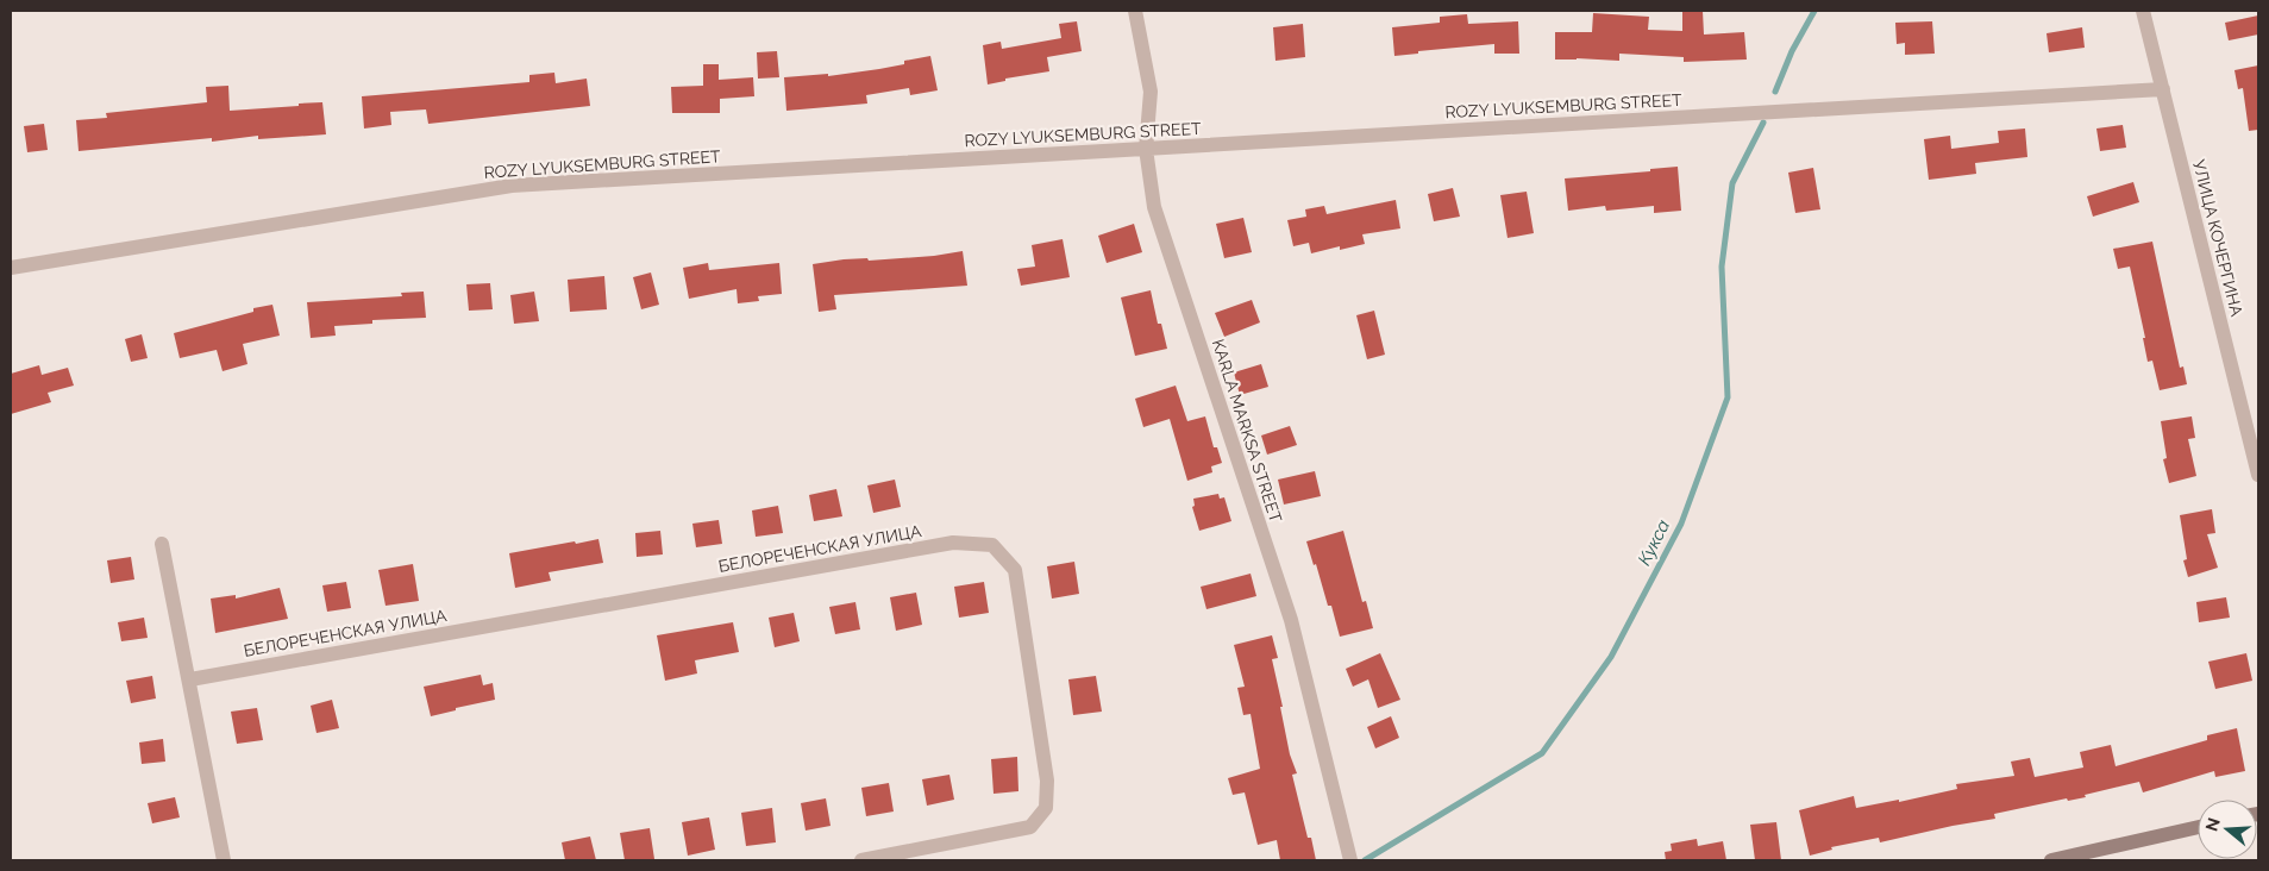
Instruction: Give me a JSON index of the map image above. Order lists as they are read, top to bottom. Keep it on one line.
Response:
{"streets":{"street":["ROZY LYUKSEMBURG STREET","УЛИЦА КОЧЕРГИНА","KARLA MARKSA STREET","БЕЛОРЕЧЕНСКАЯ УЛИЦА"]},"crossings":[["ROZY LYUKSEMBURG STREET","УЛИЦА КОЧЕРГИНА"],["ROZY LYUKSEMBURG STREET","KARLA MARKSA STREET"]],"water":["Кукса"],"north":"left"}
